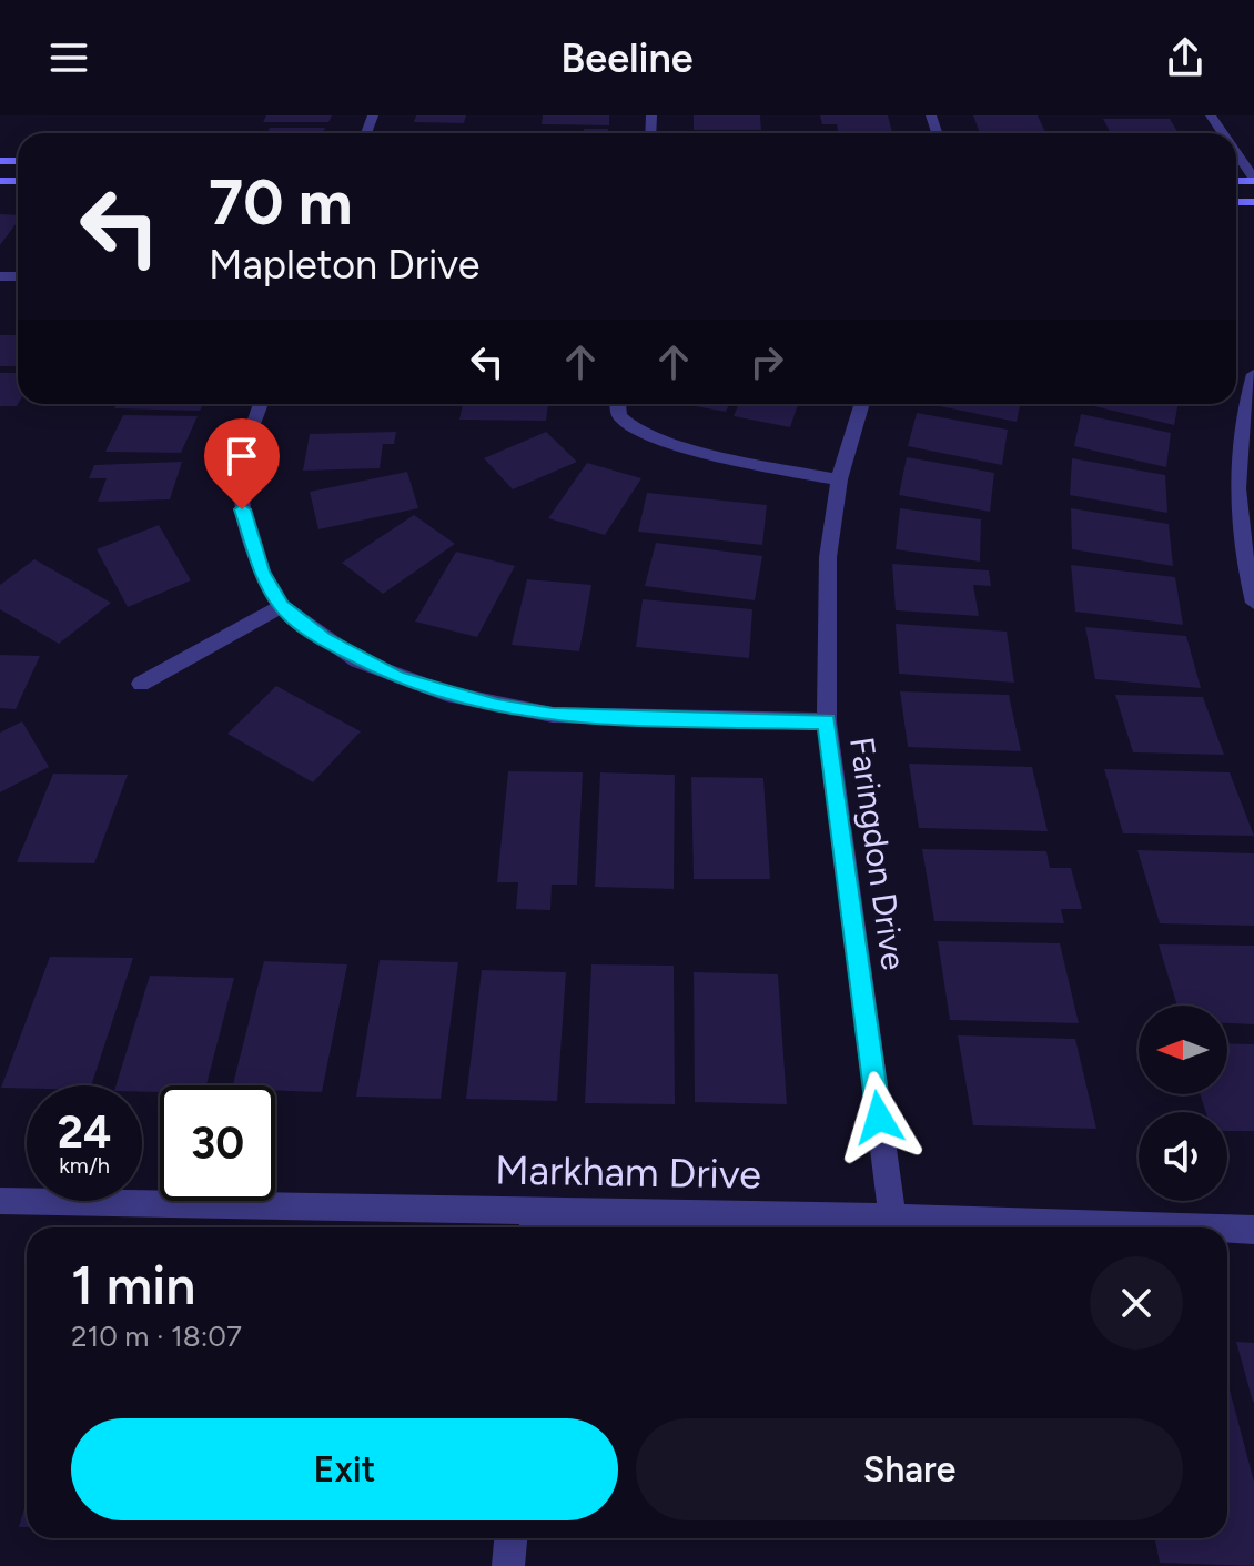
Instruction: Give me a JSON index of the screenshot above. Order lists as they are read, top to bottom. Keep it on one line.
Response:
{"streets":{"street":["Faringdon Drive","Markham Drive"]},"crossings":[["Faringdon Drive","Markham Drive"]],"north":"left","page":{"header":"Beeline","turn":["70 m","Mapleton Drive"],"speed":"24 km/h","limit":"30","heading":["1 min","210 m · 18:07"],"buttons":["Exit","Share"]}}
